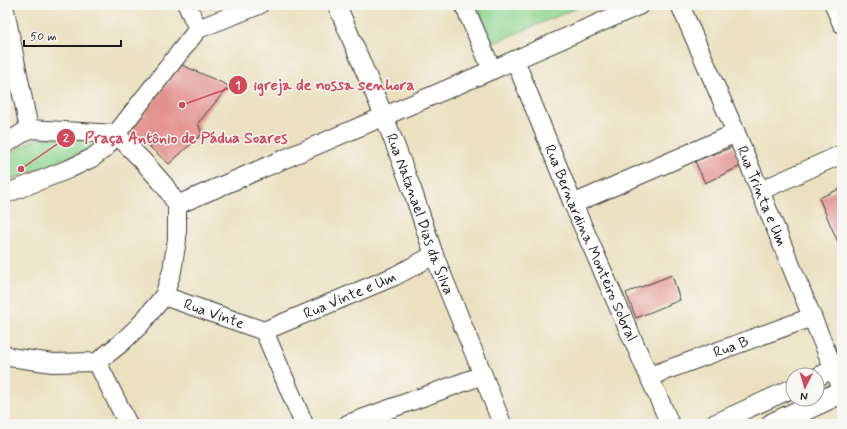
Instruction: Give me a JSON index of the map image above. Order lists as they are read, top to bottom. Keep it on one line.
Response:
{"streets":{"street":["Rua Trinta e Um","Rua Natanael Dias da Silva","Rua Bernardina Monteiro Sobral","Rua Vinte e Um","Rua Vinte","Rua B"]},"crossings":[["Rua Trinta e Um","Rua B"],["Rua Natanael Dias da Silva","Rua Vinte e Um"],["Rua Bernardina Monteiro Sobral","Rua B"],["Rua Vinte e Um","Rua Vinte"]],"places":["igreja de nossa senhora","Praça Antônio de Pádua Soares"],"scale_bar":"50 m","north":"bottom"}
